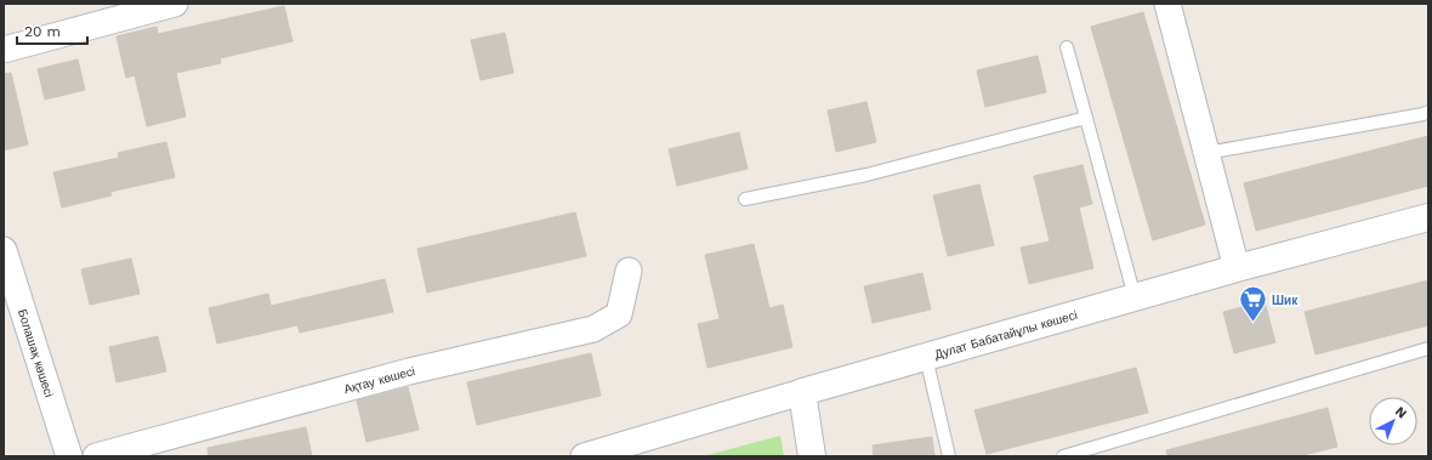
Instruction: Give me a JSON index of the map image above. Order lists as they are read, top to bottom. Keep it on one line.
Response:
{"streets":{"street":["Дулат Бабатайұлы көшесі","Болашақ көшесі","Ақтау көшесі"]},"places":{"supermarket":["Шик"]},"scale_bar":"20 m","north":"top right"}
